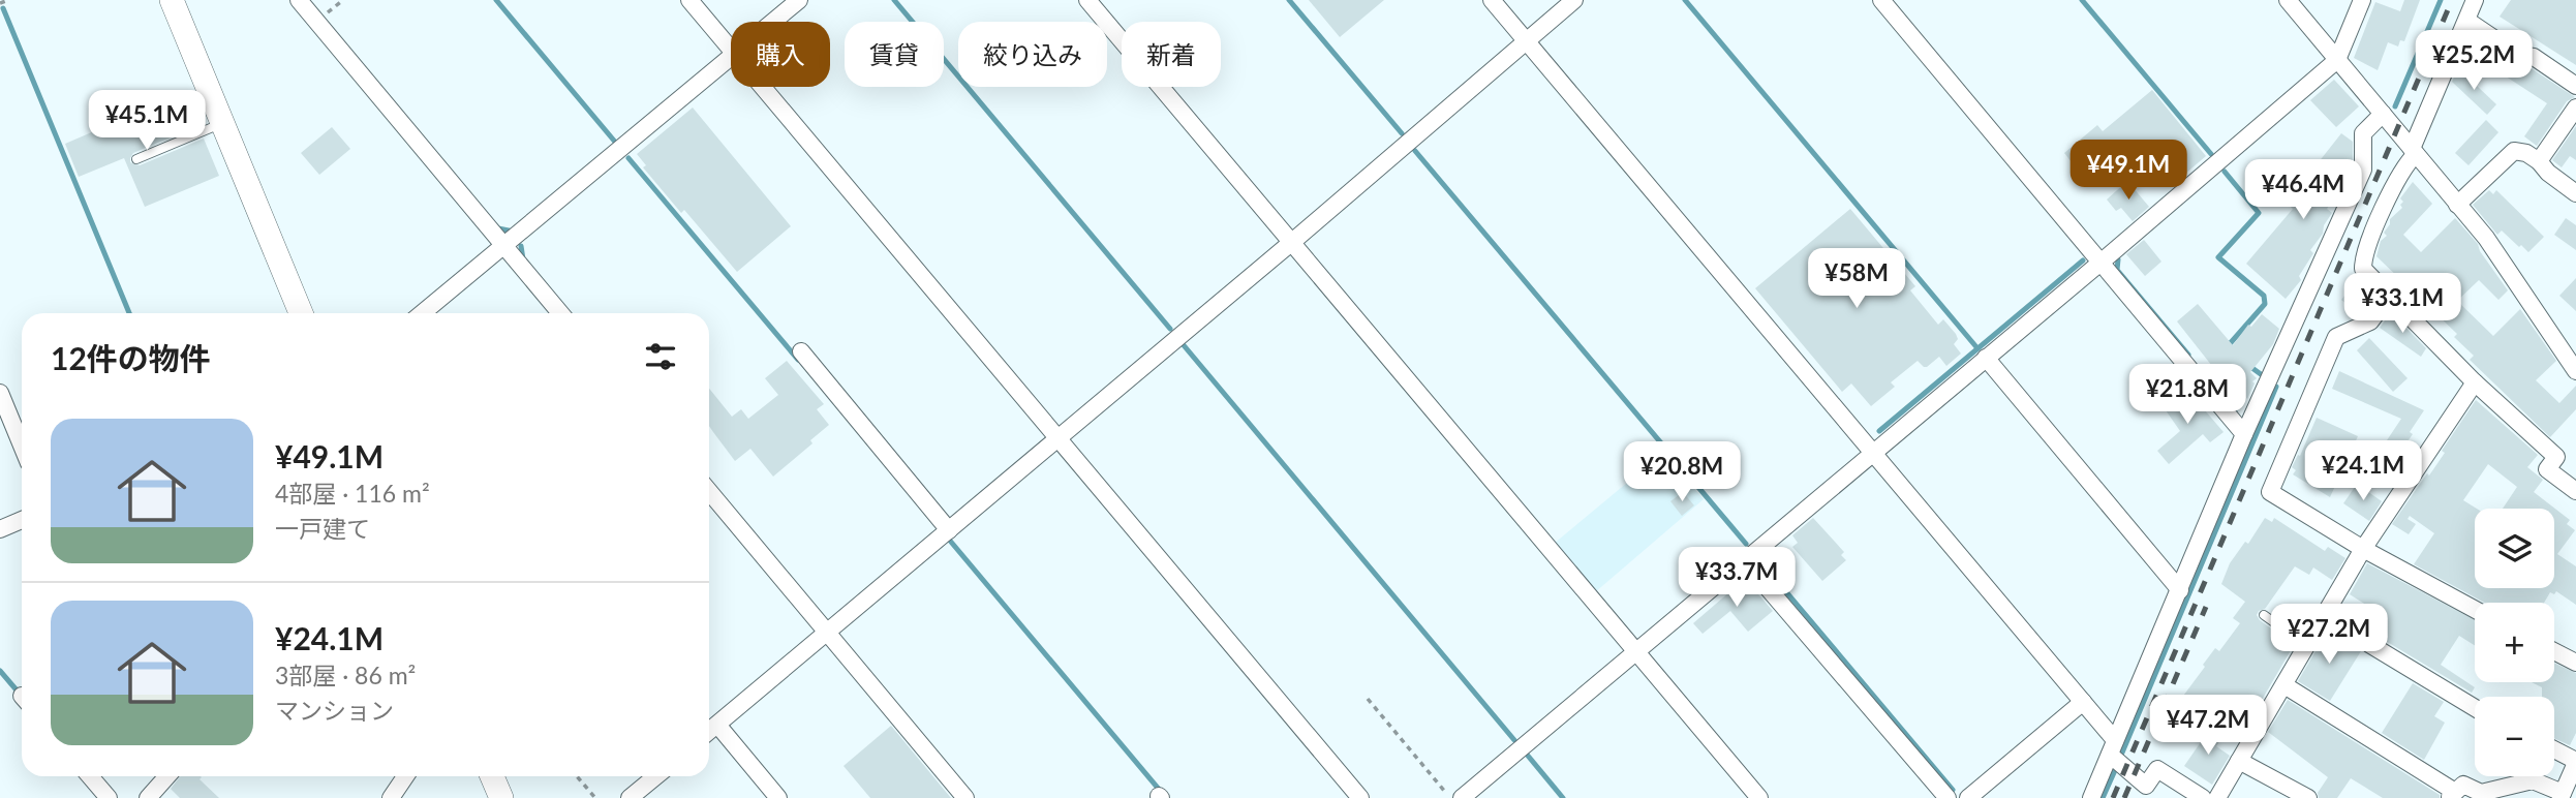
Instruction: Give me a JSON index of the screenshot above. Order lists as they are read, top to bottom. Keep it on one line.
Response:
{"page":{"chip":["購入","賃貸","絞り込み","新着"],"price":["¥25.2M","¥45.1M","¥49.1M","¥46.4M","¥58M","¥33.1M","¥21.8M","¥24.1M","¥20.8M","¥33.7M","¥27.2M","¥47.2M"],"heading":"12件の物件","list":[{"name":"¥49.1M","note":"4部屋 · 116 m² · 一戸建て"},{"name":"¥24.1M","note":"3部屋 · 86 m² · マンション"}],"map_buttons":["+","−"]}}
